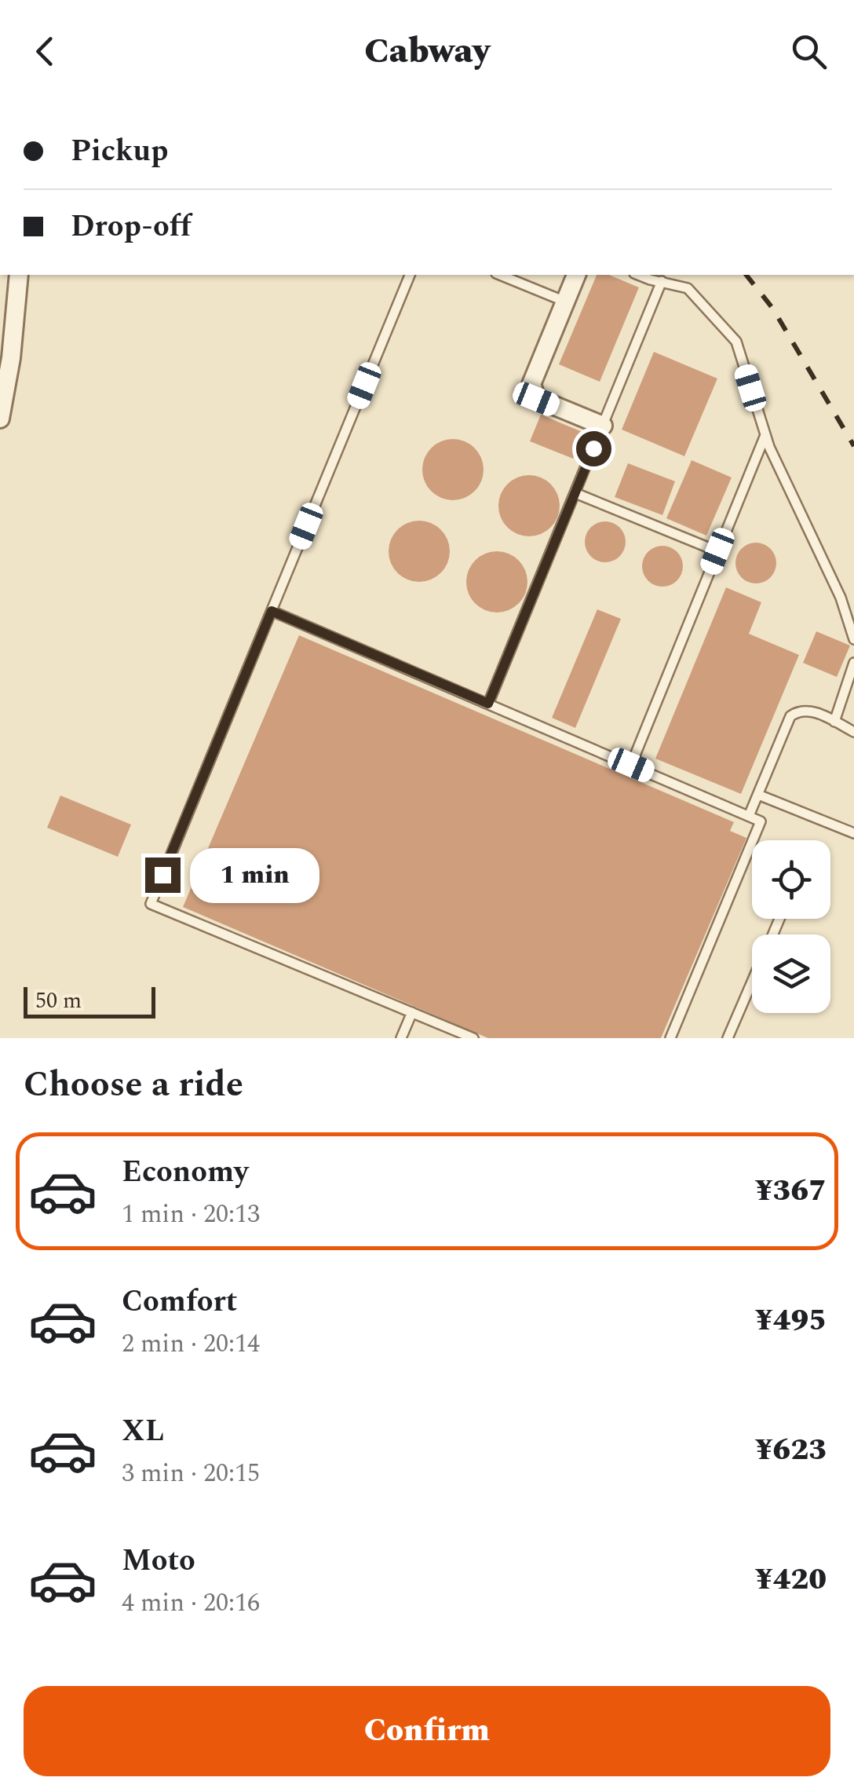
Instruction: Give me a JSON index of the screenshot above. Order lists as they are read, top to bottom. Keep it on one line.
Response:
{"scale_bar":"50 m","page":{"header":"Cabway","banner":["Pickup","Drop-off"],"bubble":"1 min","scale":"50 m","heading":"Choose a ride","list":[{"name":"Economy","note":"1 min · 20:13","value":"¥367"},{"name":"Comfort","note":"2 min · 20:14","value":"¥495"},{"name":"XL","note":"3 min · 20:15","value":"¥623"},{"name":"Moto","note":"4 min · 20:16","value":"¥420"}],"buttons":"Confirm"}}
